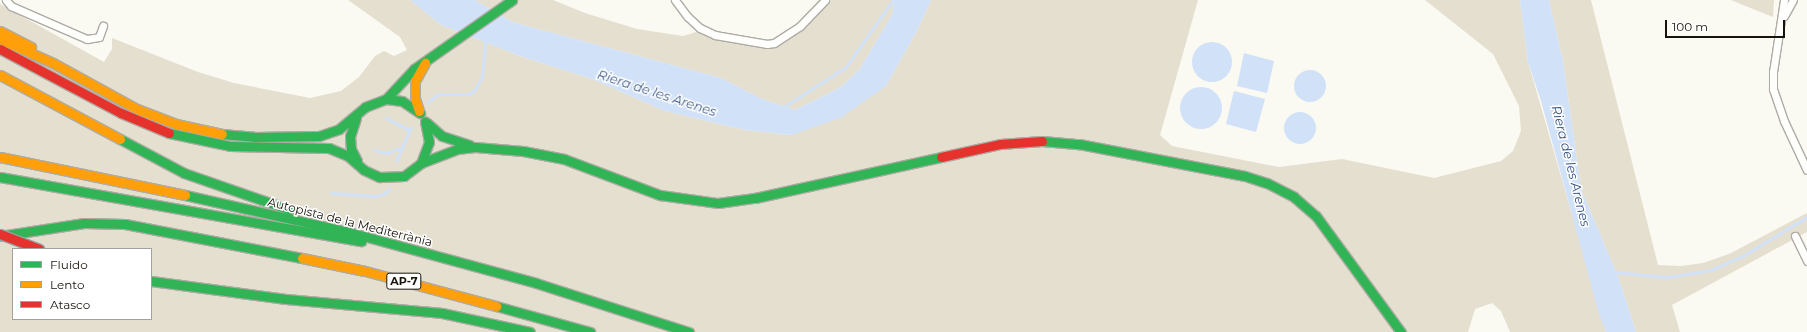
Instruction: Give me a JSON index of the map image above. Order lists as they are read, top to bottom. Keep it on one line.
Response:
{"streets":{"main road":["Autopista de la Mediterrània","AP-7"]},"water":["Riera de les Arenes"],"legend":["Fluido","Lento","Atasco"],"scale_bar":"100 m"}
